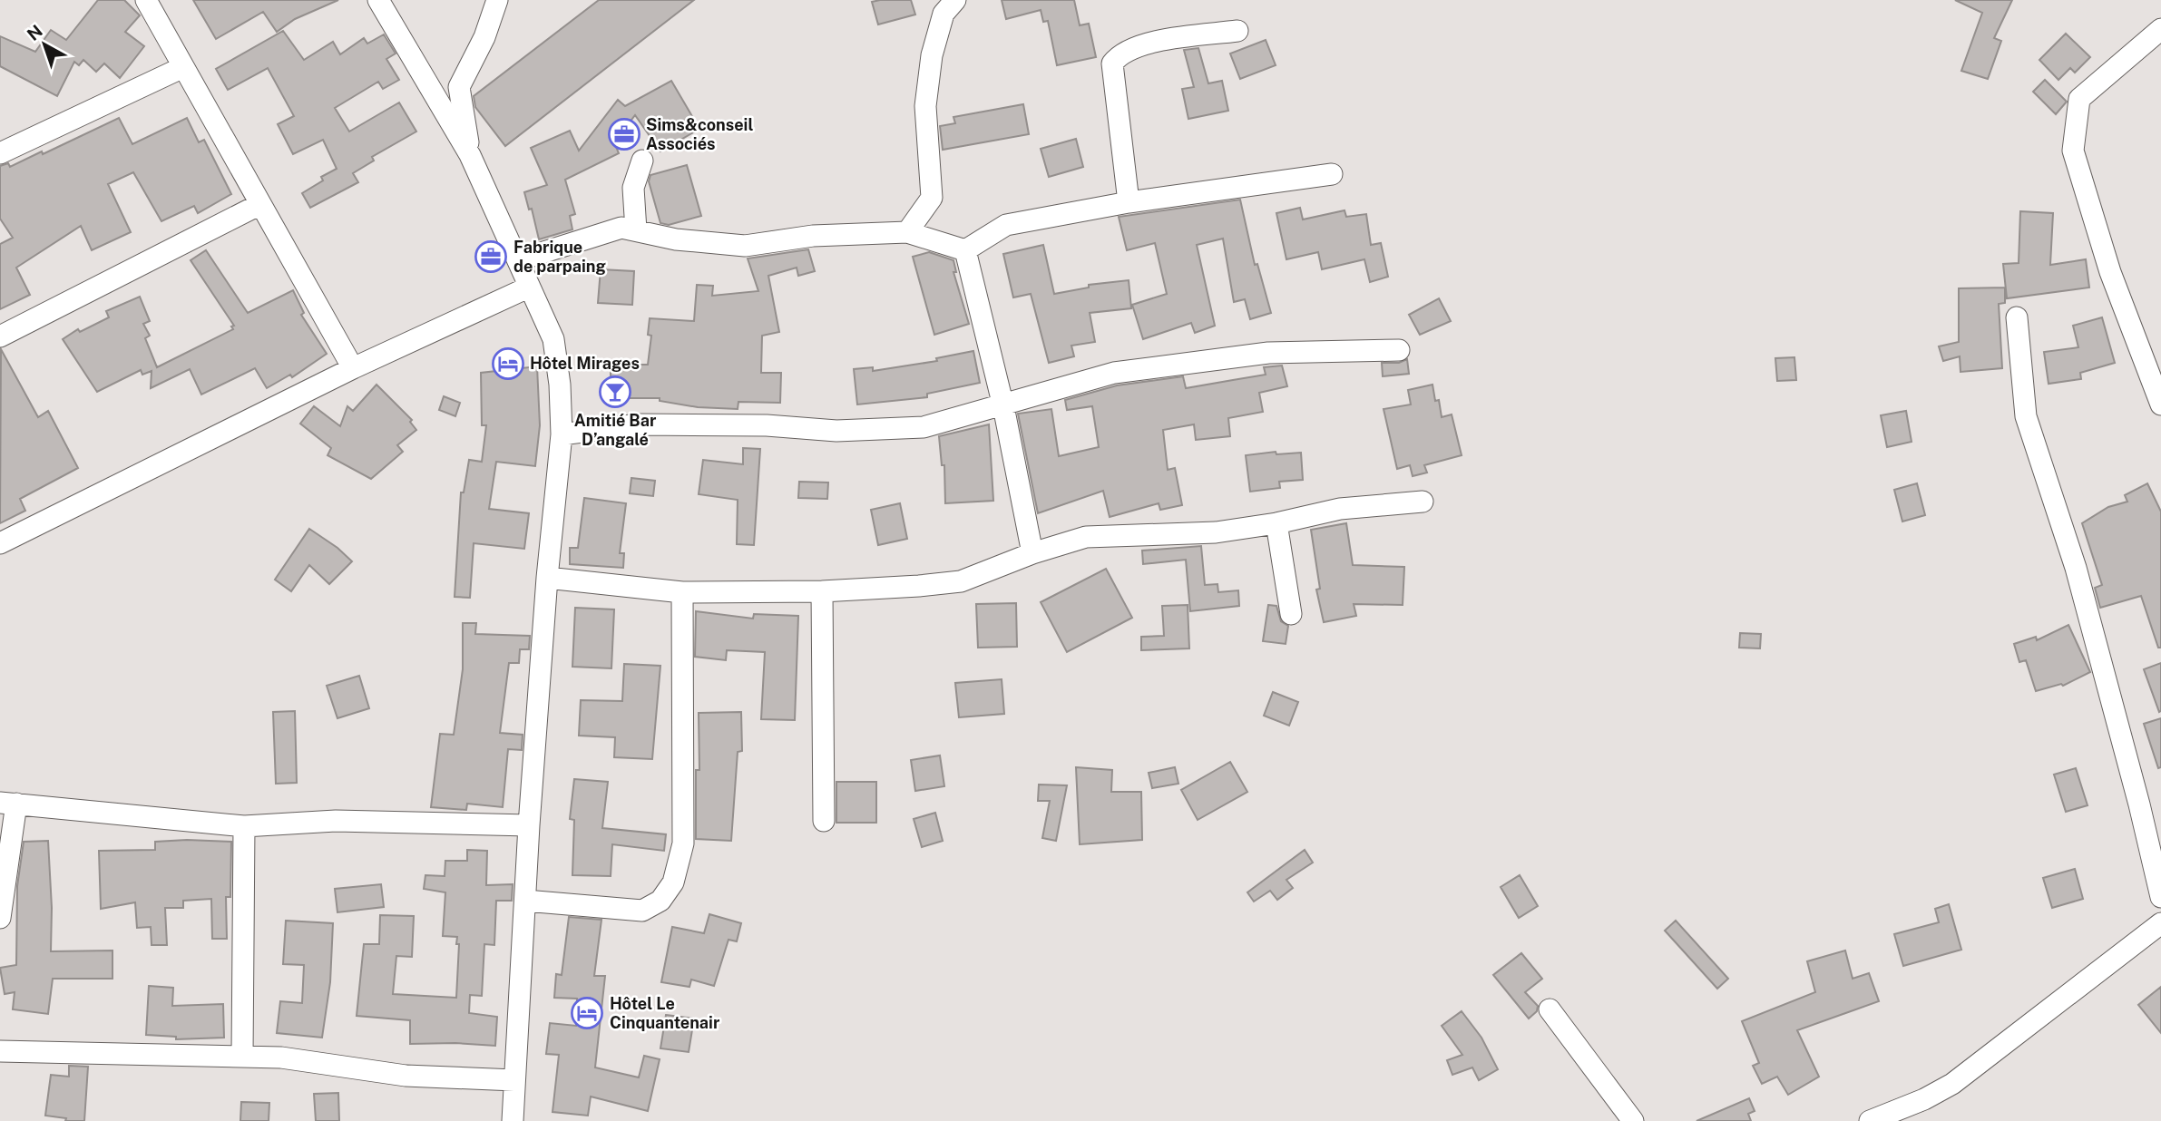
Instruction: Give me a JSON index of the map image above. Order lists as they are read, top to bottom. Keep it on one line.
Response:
{"places":{"office":["Sims&conseil Associés","Fabrique de parpaing"],"hotel":["Hôtel Mirages","Hôtel Le Cinquantenair"],"bar":["Amitié Bar D’angalé"]},"north":"top left"}
